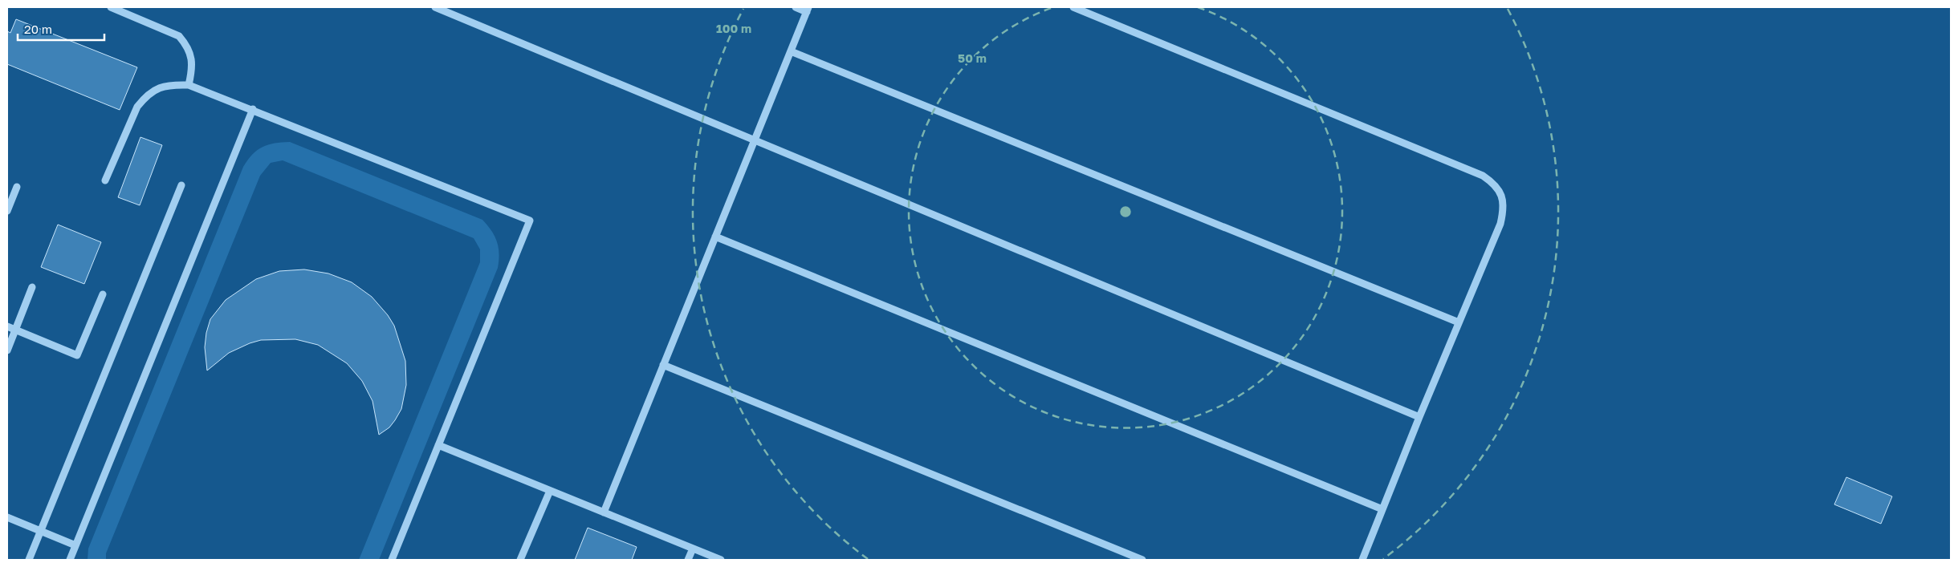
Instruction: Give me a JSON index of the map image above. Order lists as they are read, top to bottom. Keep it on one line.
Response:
{"scale_bar":"20 m","rings":["100 m","50 m"]}
